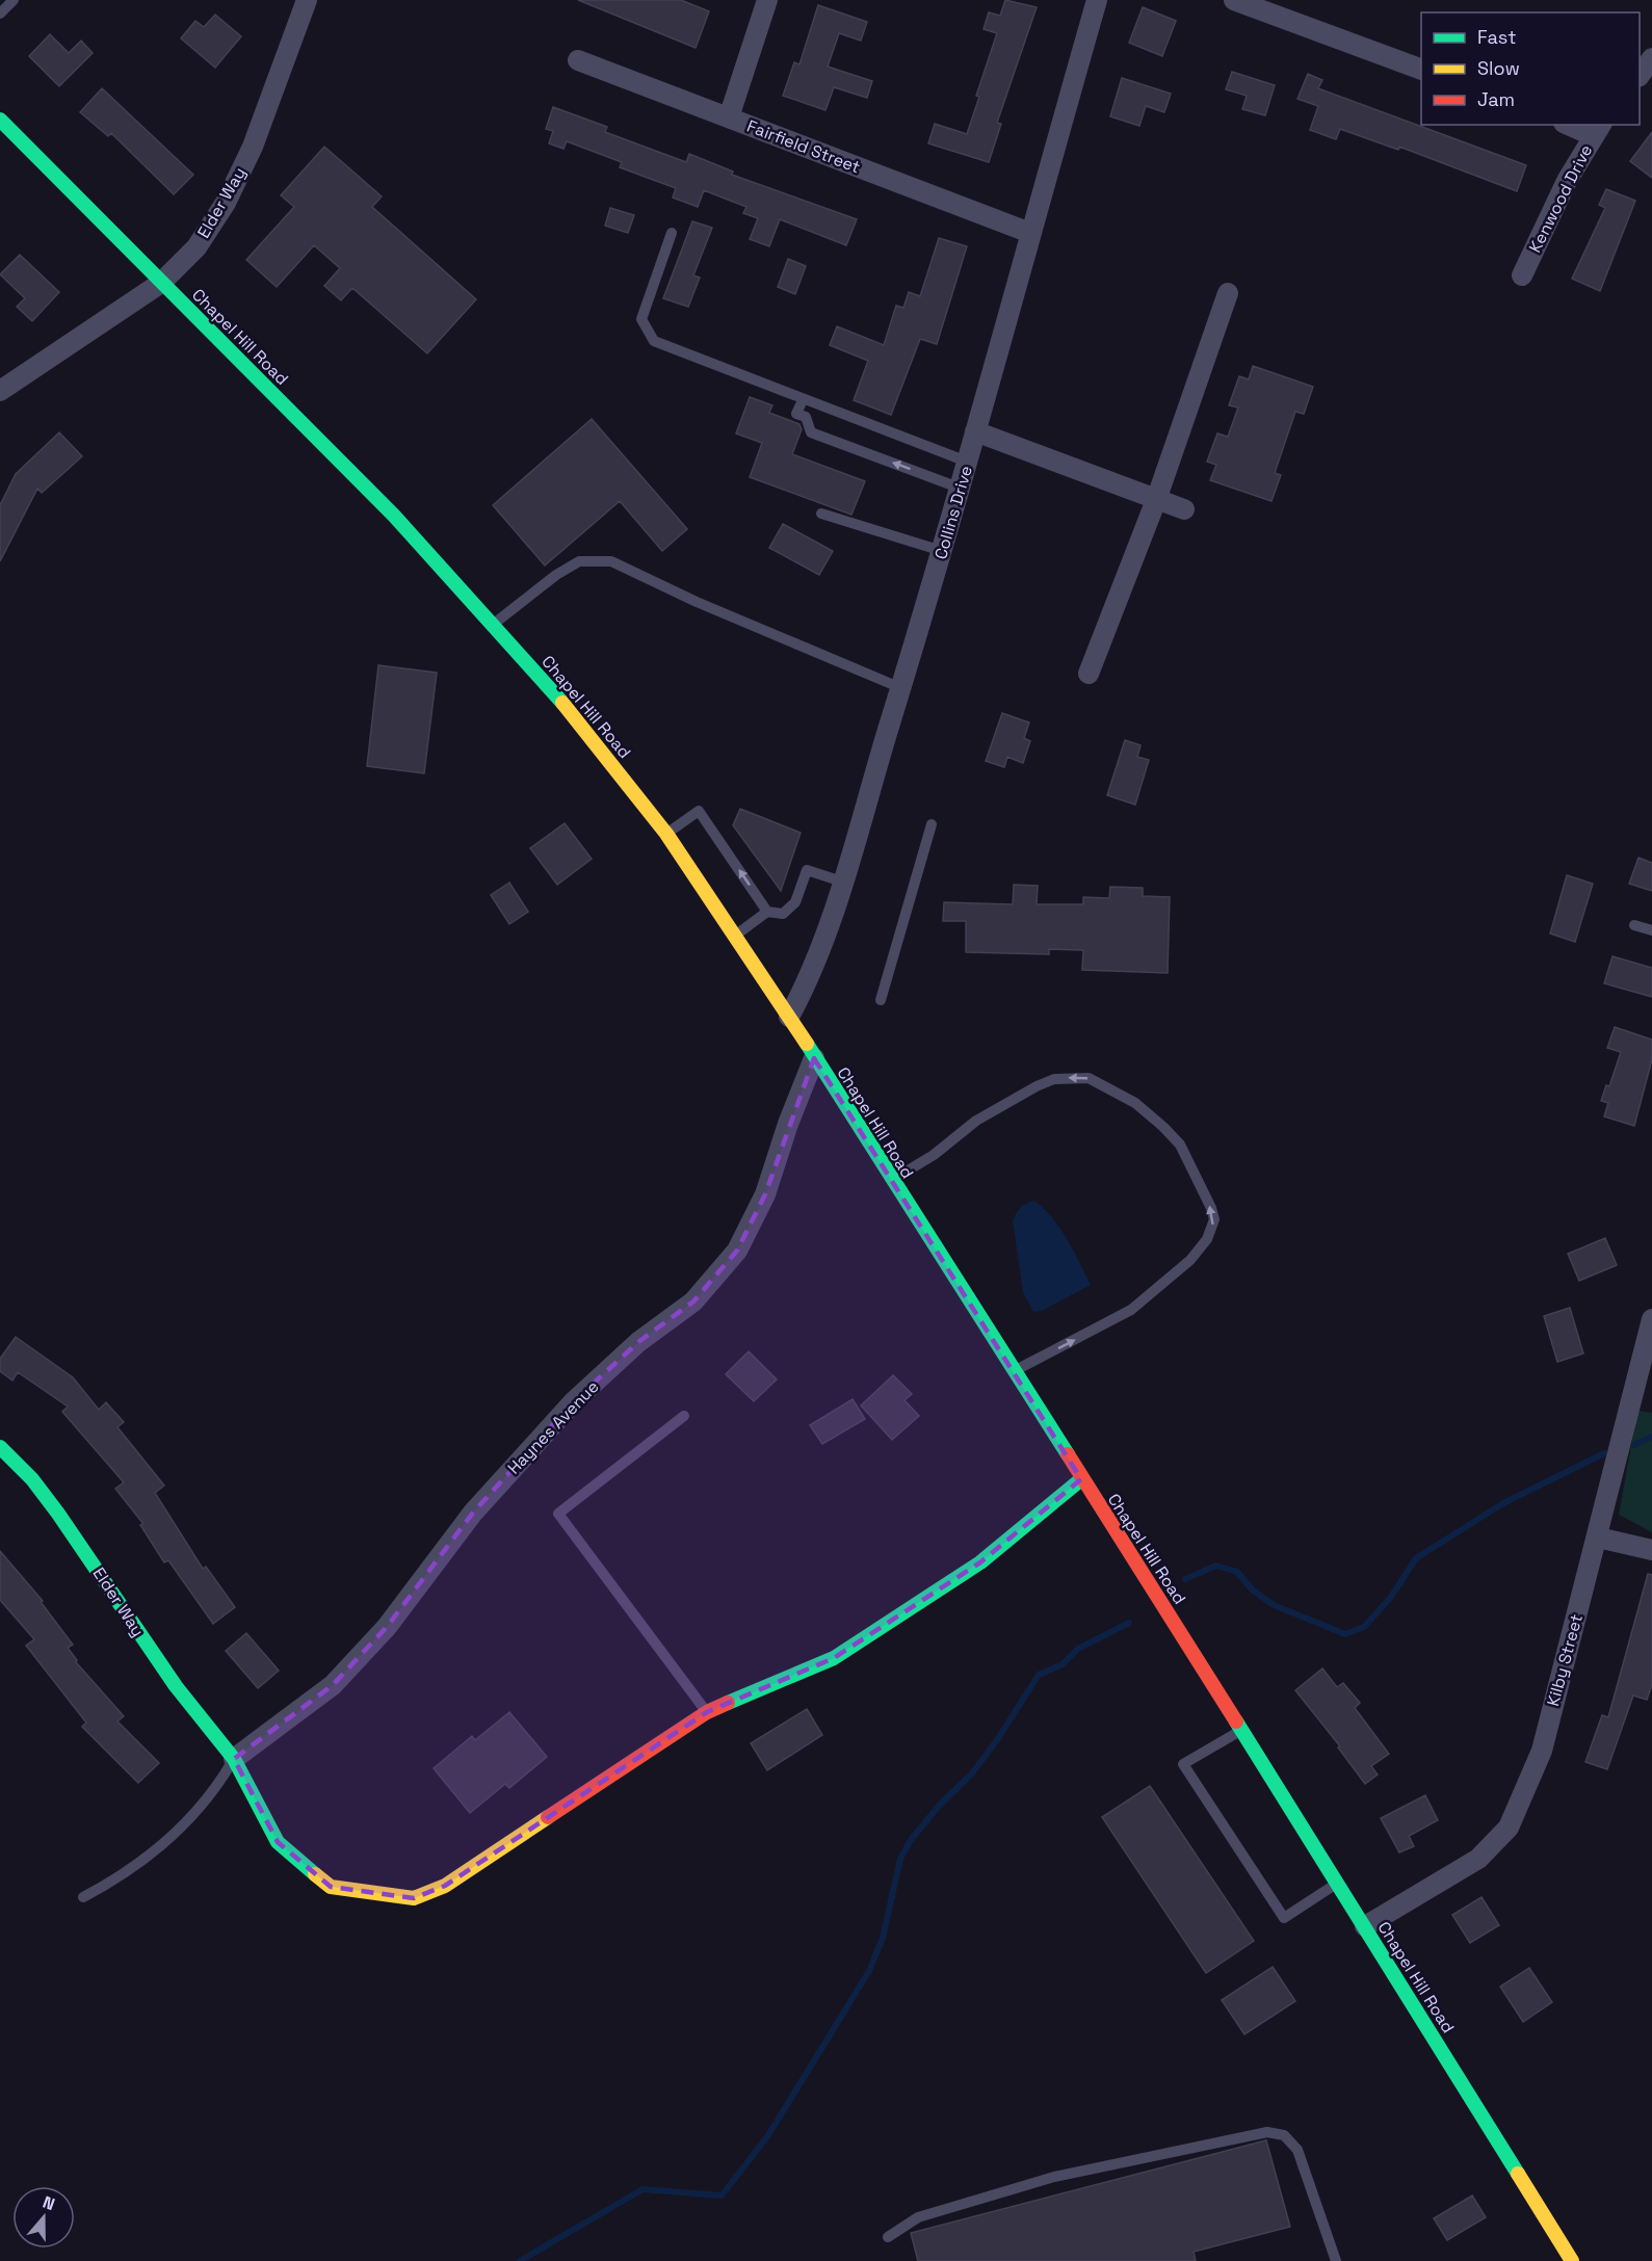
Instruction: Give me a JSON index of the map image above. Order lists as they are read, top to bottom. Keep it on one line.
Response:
{"streets":{"main road":["Elder Way","Chapel Hill Road"],"street":["Fairfield Street","Kenwood Drive","Collins Drive","Haynes Avenue","Kilby Street"]},"crossings":[["Fairfield Street","Collins Drive"],["Elder Way","Chapel Hill Road"],["Elder Way","Haynes Avenue"],["Chapel Hill Road","Collins Drive"],["Chapel Hill Road","Haynes Avenue"],["Chapel Hill Road","Kilby Street"]],"legend":["Fast","Slow","Jam"],"north":"top"}
